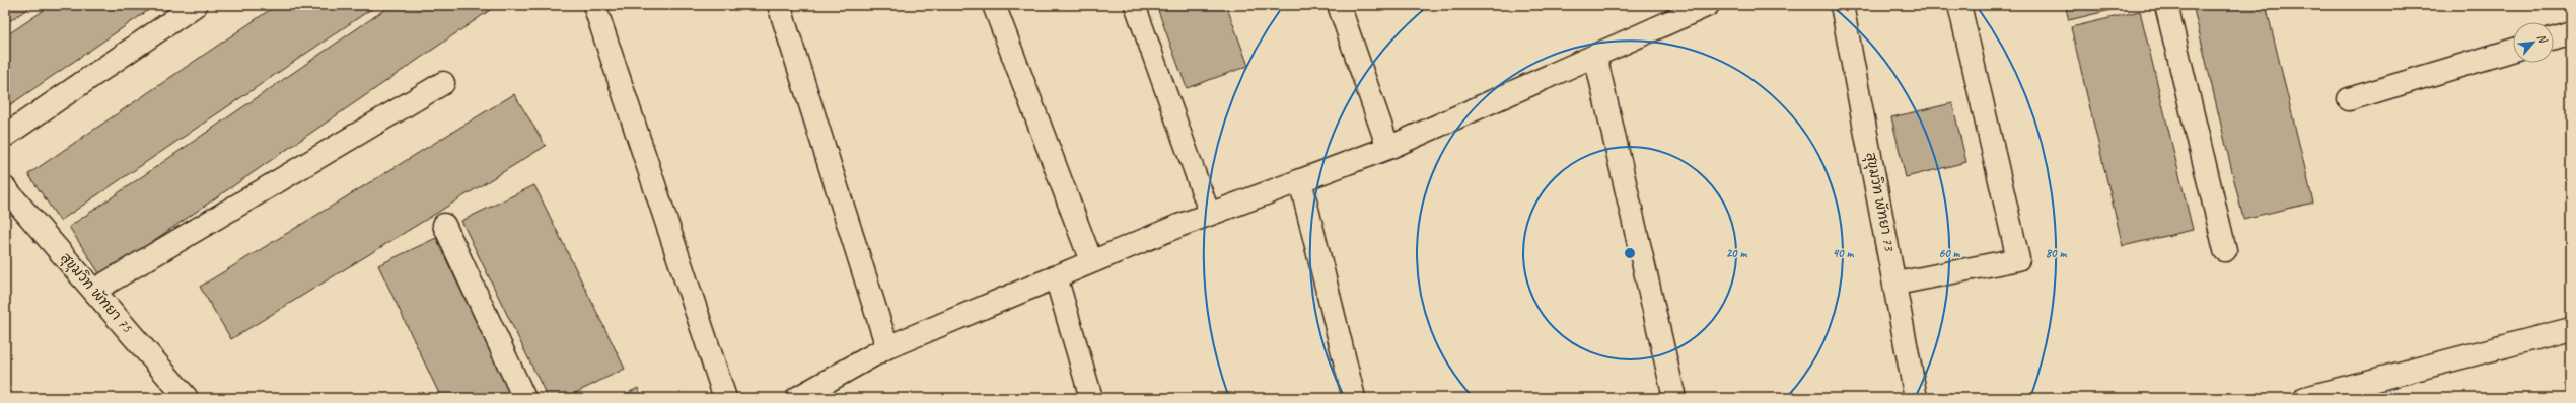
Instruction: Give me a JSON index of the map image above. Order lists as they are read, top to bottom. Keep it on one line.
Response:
{"streets":{"street":["สุขุมวิท พัทยา 73","สุขุมวิท พัทยา 75"]},"north":"top right","rings":["20 m","40 m","60 m","80 m"]}
